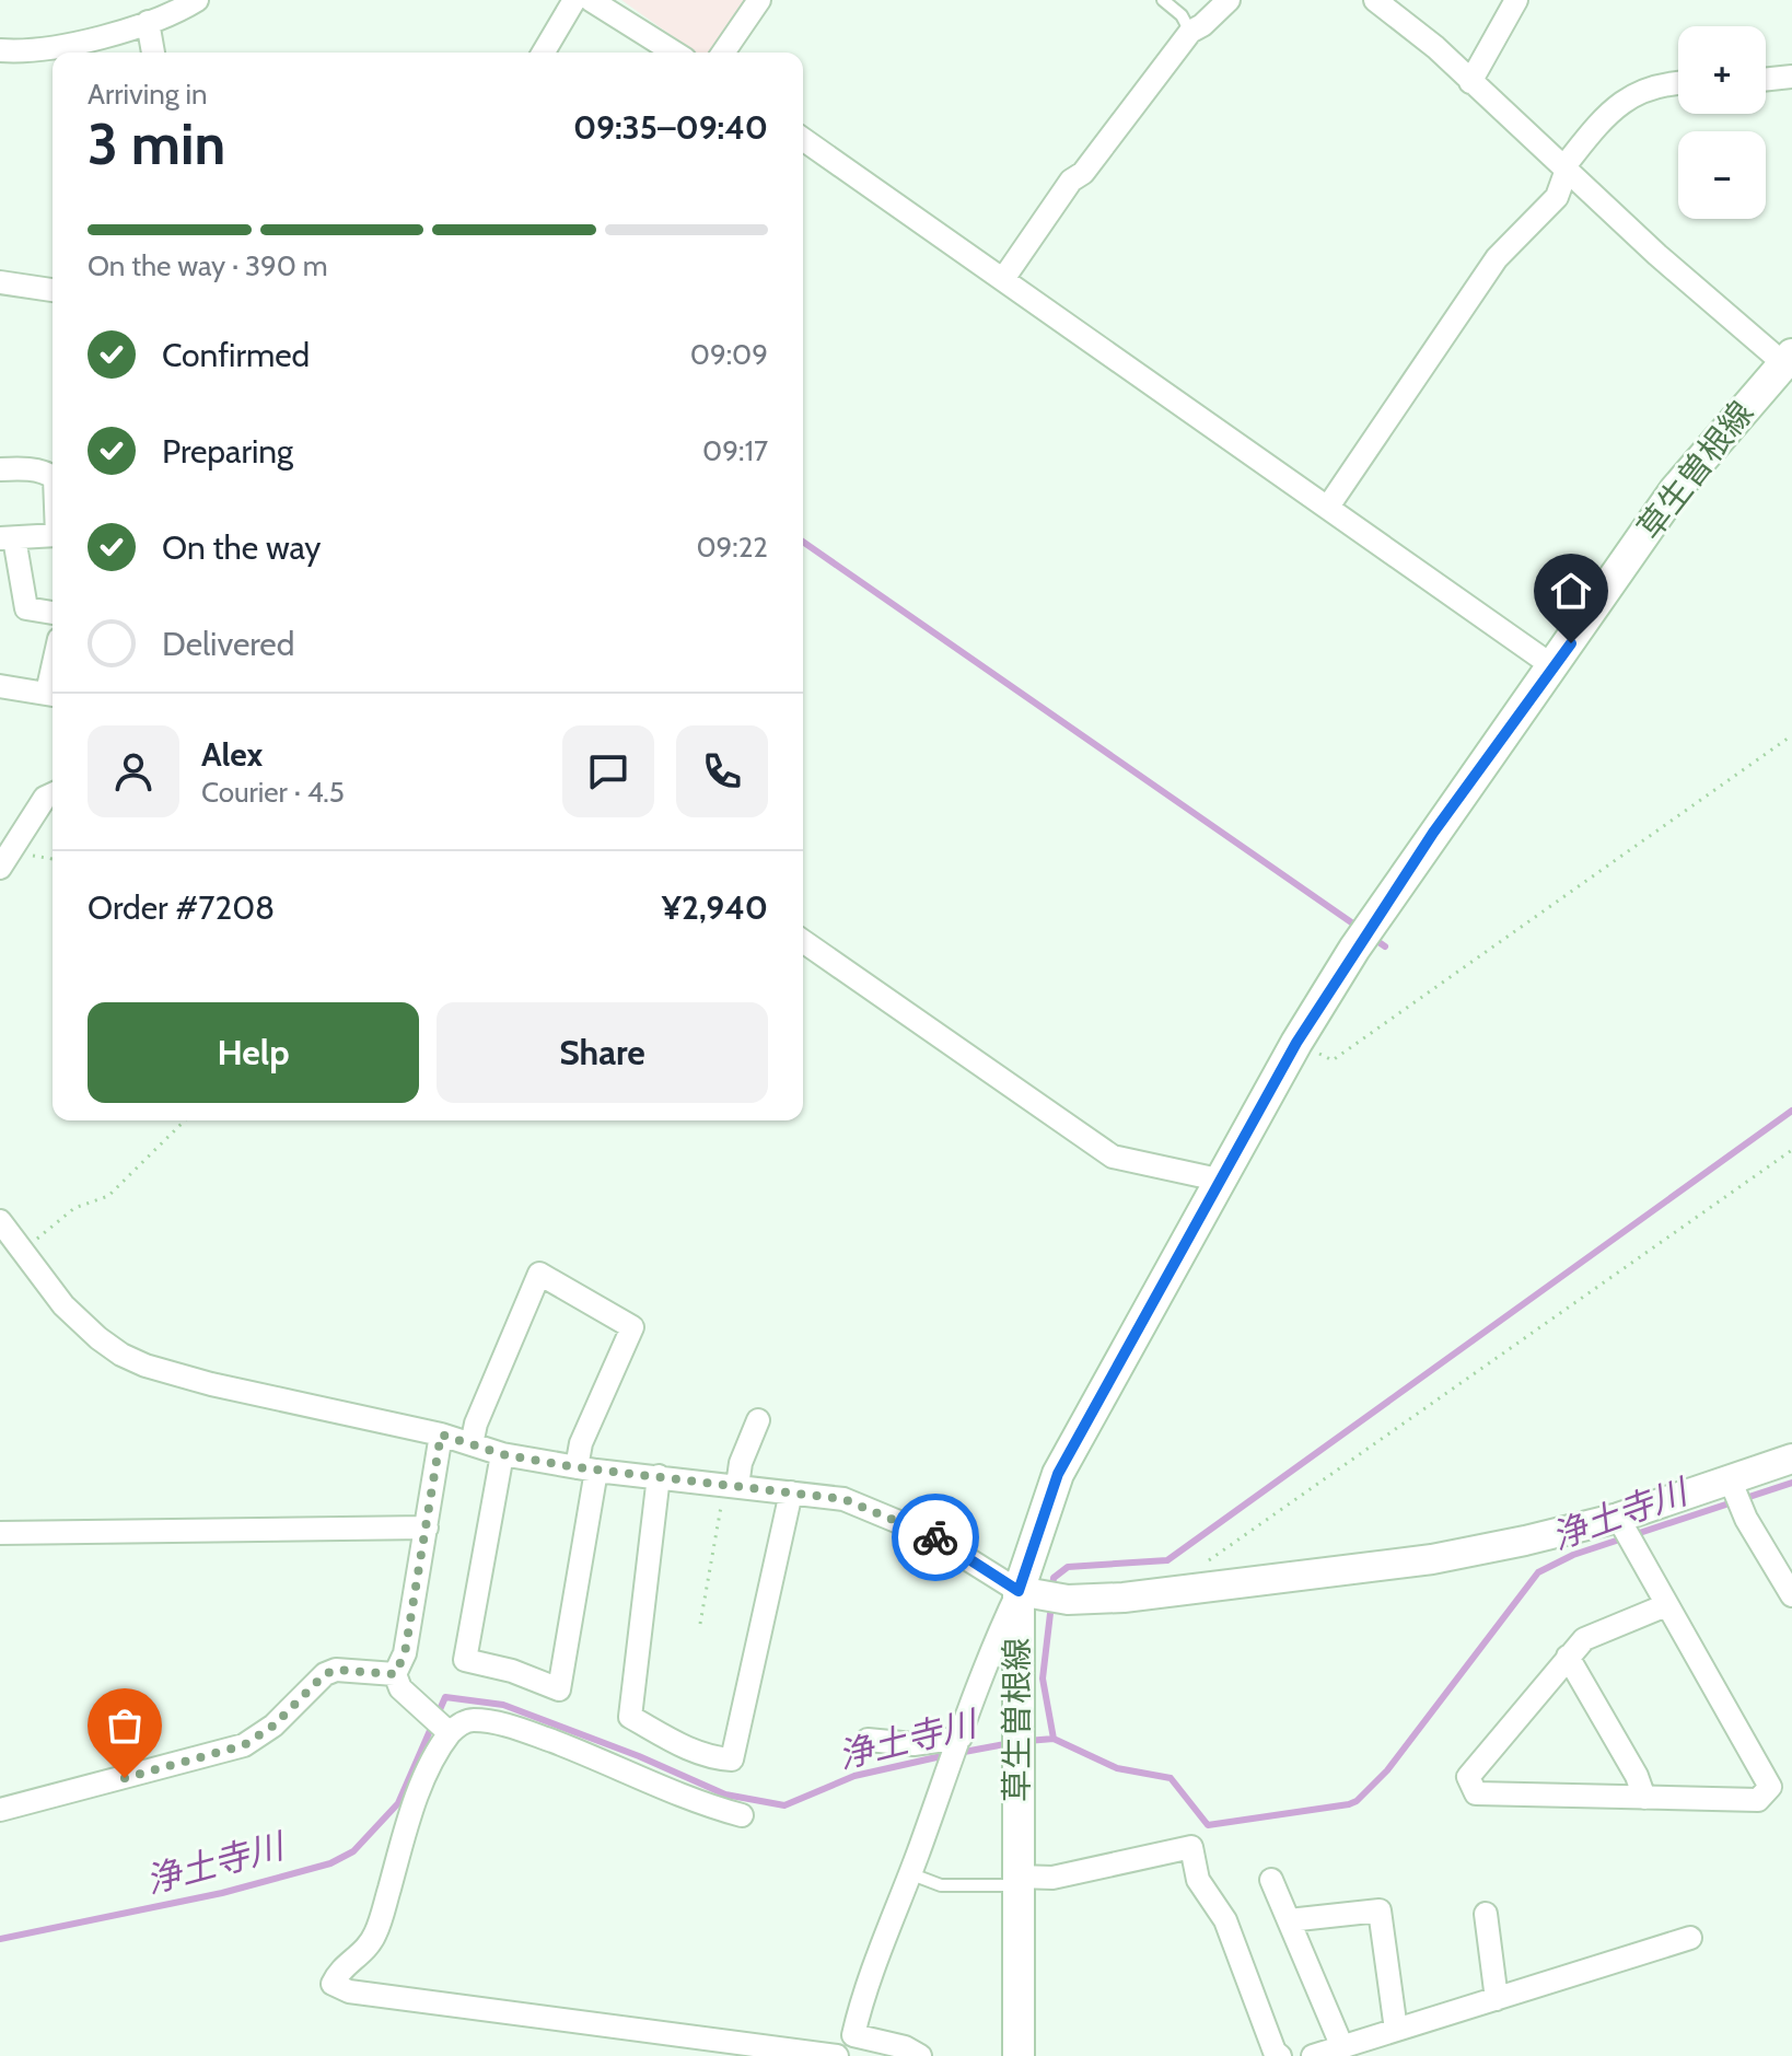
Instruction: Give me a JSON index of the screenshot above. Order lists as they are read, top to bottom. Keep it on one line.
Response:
{"streets":{"main road":["草生曽根線"]},"water":["浄土寺川"],"page":{"map_buttons":["+","−"],"heading":["3 min","Arriving in","09:35–09:40"],"panel":["Alex","Courier · 4.5","Order #7208","¥2,940"],"bar":"On the way · 390 m","list":[["Confirmed","09:09"],["Preparing","09:17"],["On the way","09:22"],"Delivered"],"buttons":["Help","Share"]}}
